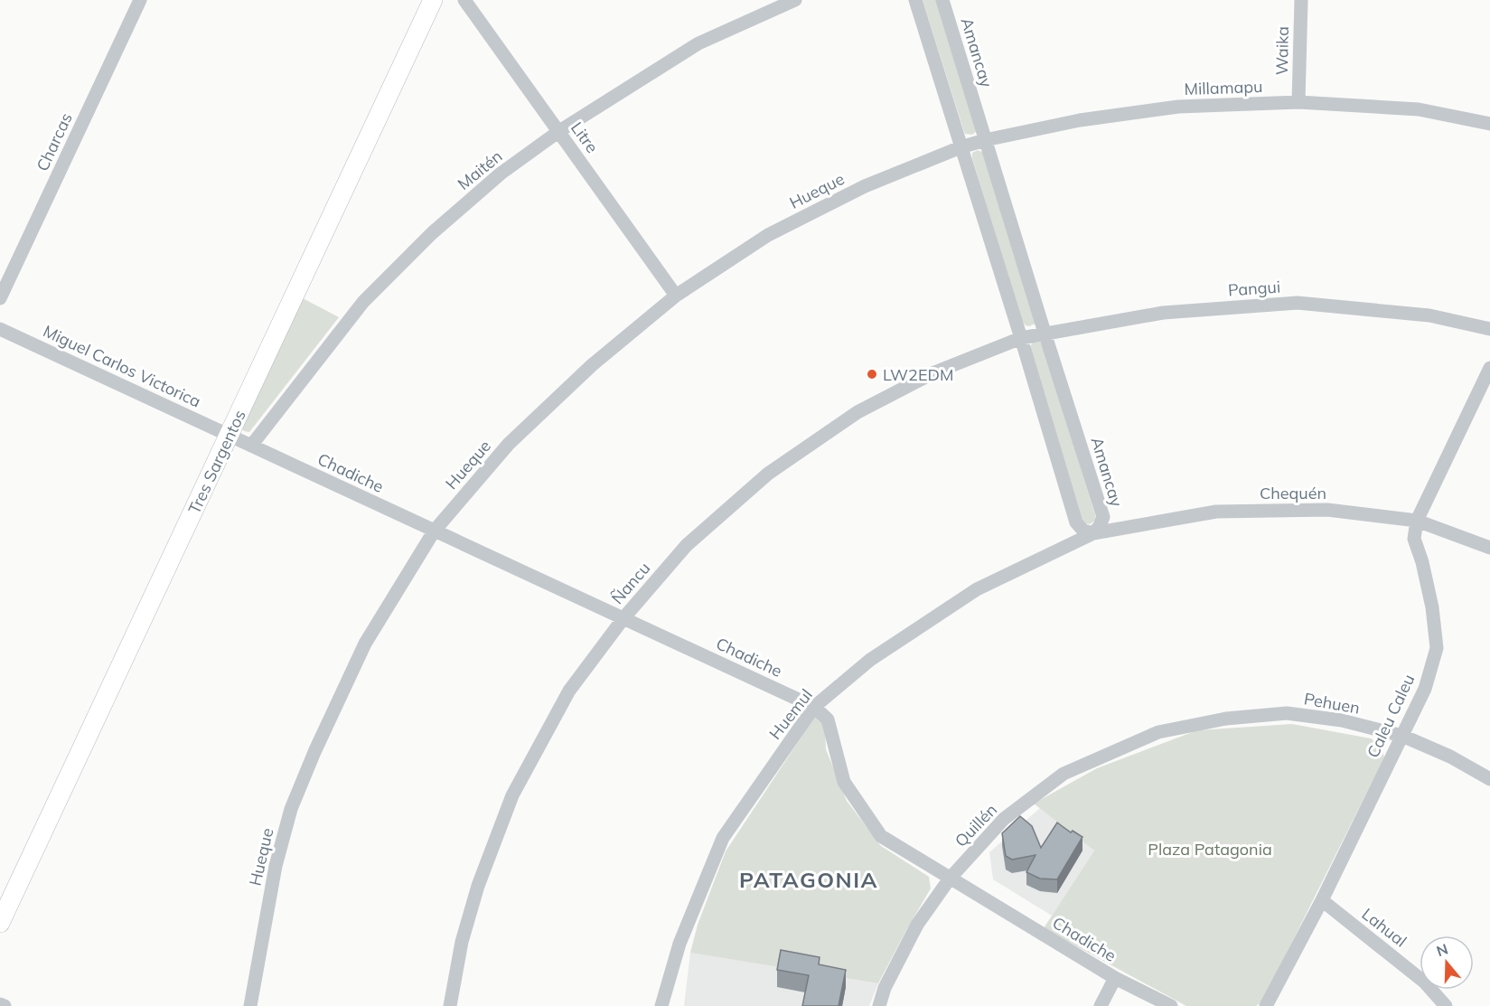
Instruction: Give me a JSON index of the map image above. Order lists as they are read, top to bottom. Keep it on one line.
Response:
{"streets":{"street":["Waika","Amancay","Millamapu","Litre","Charcas","Maitén","Hueque","Pangui","Miguel Carlos Victorica","Tres Sargentos","Chadiche","Chequén","Ñancu","Pehuen","Huemul","Caleu Caleu","Quillén","Lahual"]},"crossings":[["Waika","Millamapu"],["Amancay","Millamapu"],["Amancay","Pangui"],["Amancay","Chequén"],["Amancay","Huemul"],["Millamapu","Hueque"],["Litre","Maitén"],["Litre","Hueque"],["Maitén","Chadiche"],["Hueque","Chadiche"],["Pangui","Ñancu"],["Miguel Carlos Victorica","Tres Sargentos"],["Miguel Carlos Victorica","Chadiche"],["Tres Sargentos","Chadiche"],["Chadiche","Ñancu"],["Chadiche","Huemul"],["Chadiche","Quillén"],["Chequén","Huemul"],["Chequén","Caleu Caleu"],["Pehuen","Caleu Caleu"],["Pehuen","Quillén"],["Caleu Caleu","Lahual"]],"districts":["PATAGONIA"],"parks":["Plaza Patagonia"],"places":["LW2EDM"],"north":"top"}
